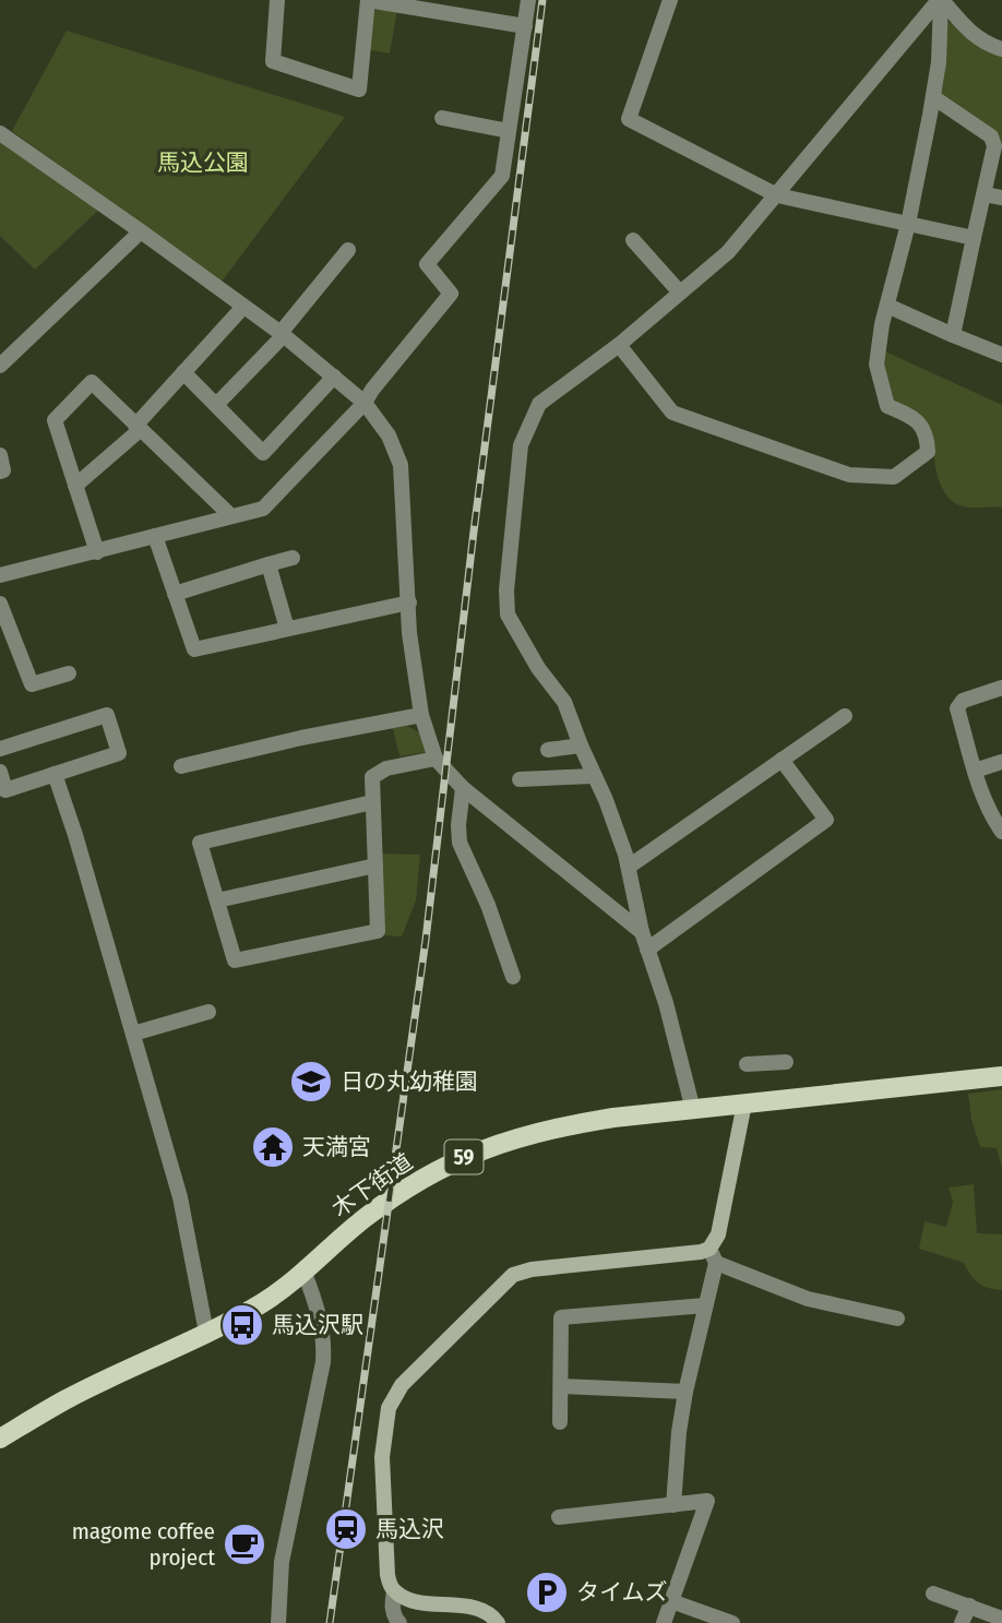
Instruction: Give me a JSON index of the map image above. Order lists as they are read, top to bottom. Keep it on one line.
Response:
{"streets":{"main road":["59","木下街道"]},"parks":["馬込公園"],"places":{"school or university":["日の丸幼稚園"],"temple":["天満宮"],"bus stop":["馬込沢駅"],"station":["馬込沢"],"cafe":["magome coffee project"],"parking":["タイムズ"]}}
